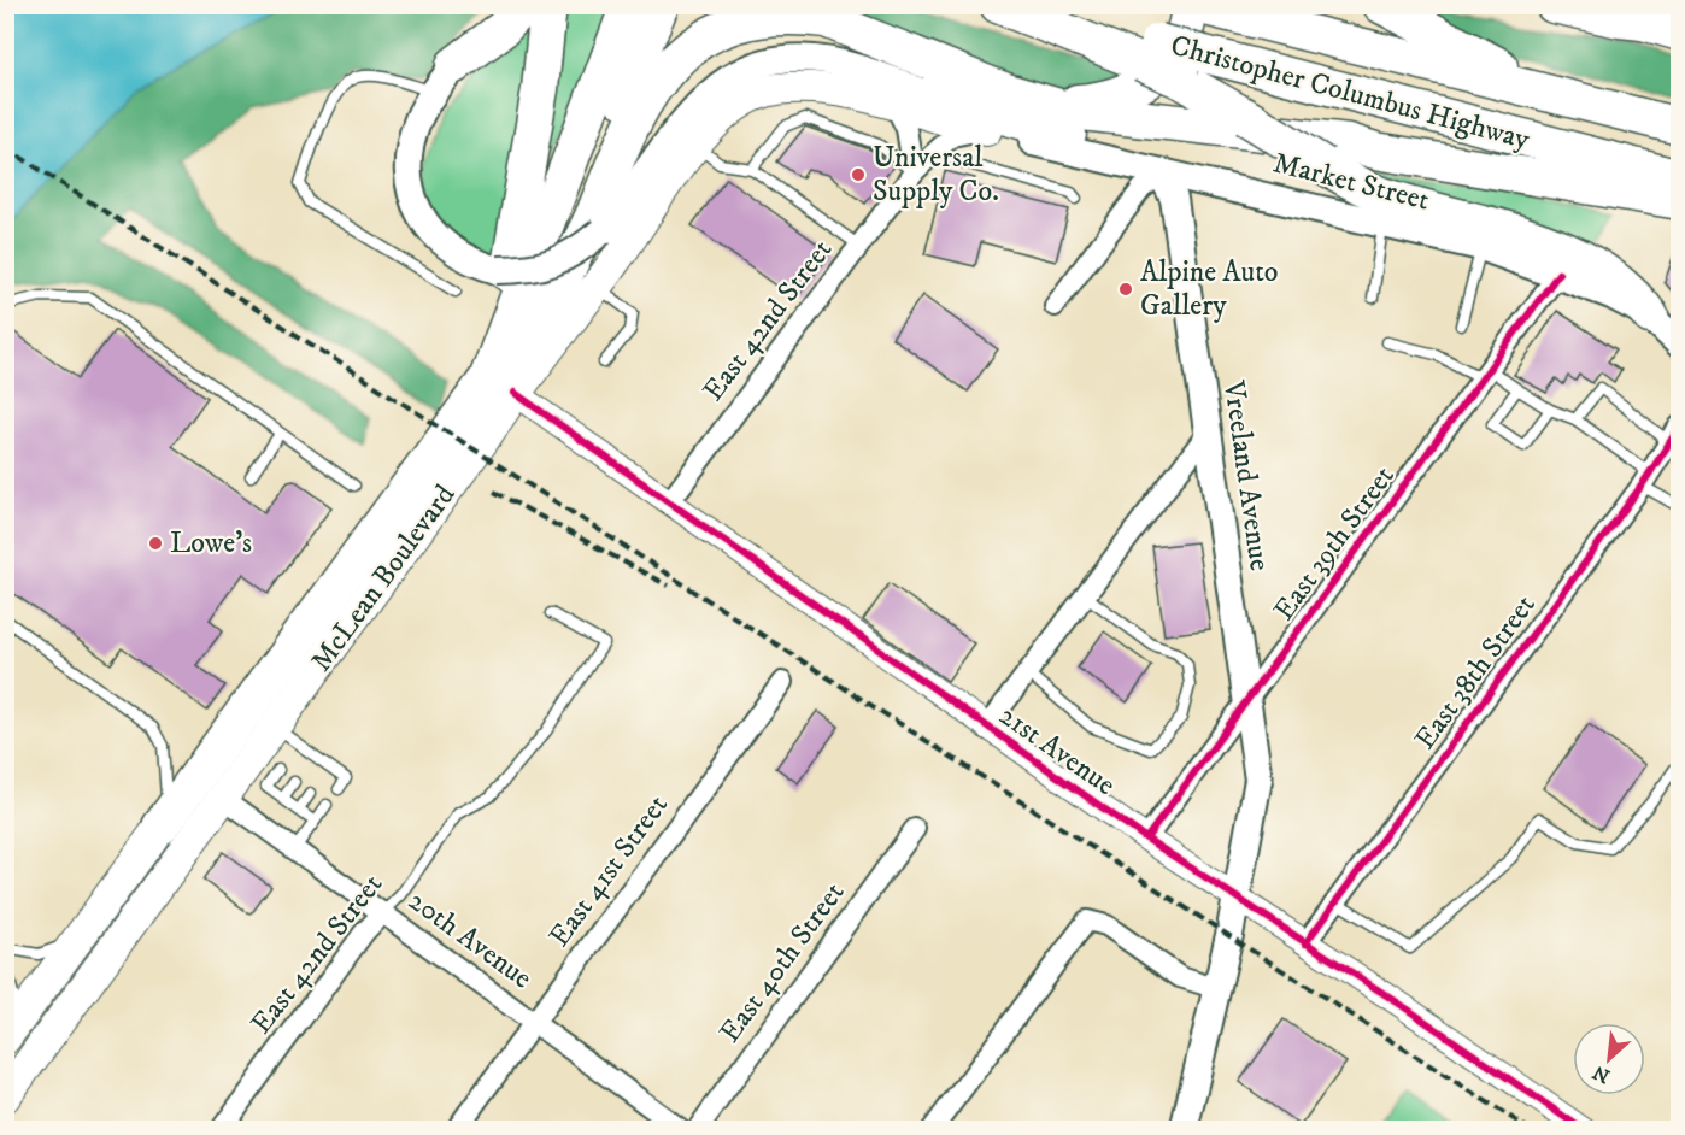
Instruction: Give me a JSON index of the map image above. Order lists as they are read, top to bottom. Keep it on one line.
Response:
{"streets":{"highway":["Christopher Columbus Highway","McLean Boulevard"],"main road":["Market Street","Vreeland Avenue"],"street":["East 42nd Street","East 39th Street","East 38th Street","21st Avenue","East 41st Street","20th Avenue","East 40th Street"]},"crossings":[["Market Street","East 42nd Street"],["Market Street","Vreeland Avenue"],["Market Street","East 39th Street"],["East 42nd Street","21st Avenue"],["East 42nd Street","20th Avenue"],["Vreeland Avenue","East 39th Street"],["Vreeland Avenue","21st Avenue"],["East 39th Street","21st Avenue"],["McLean Boulevard","21st Avenue"],["McLean Boulevard","20th Avenue"],["East 38th Street","21st Avenue"],["East 41st Street","20th Avenue"]],"places":["Universal Supply Co.","Alpine Auto Gallery","Lowe's"],"north":"bottom left"}
